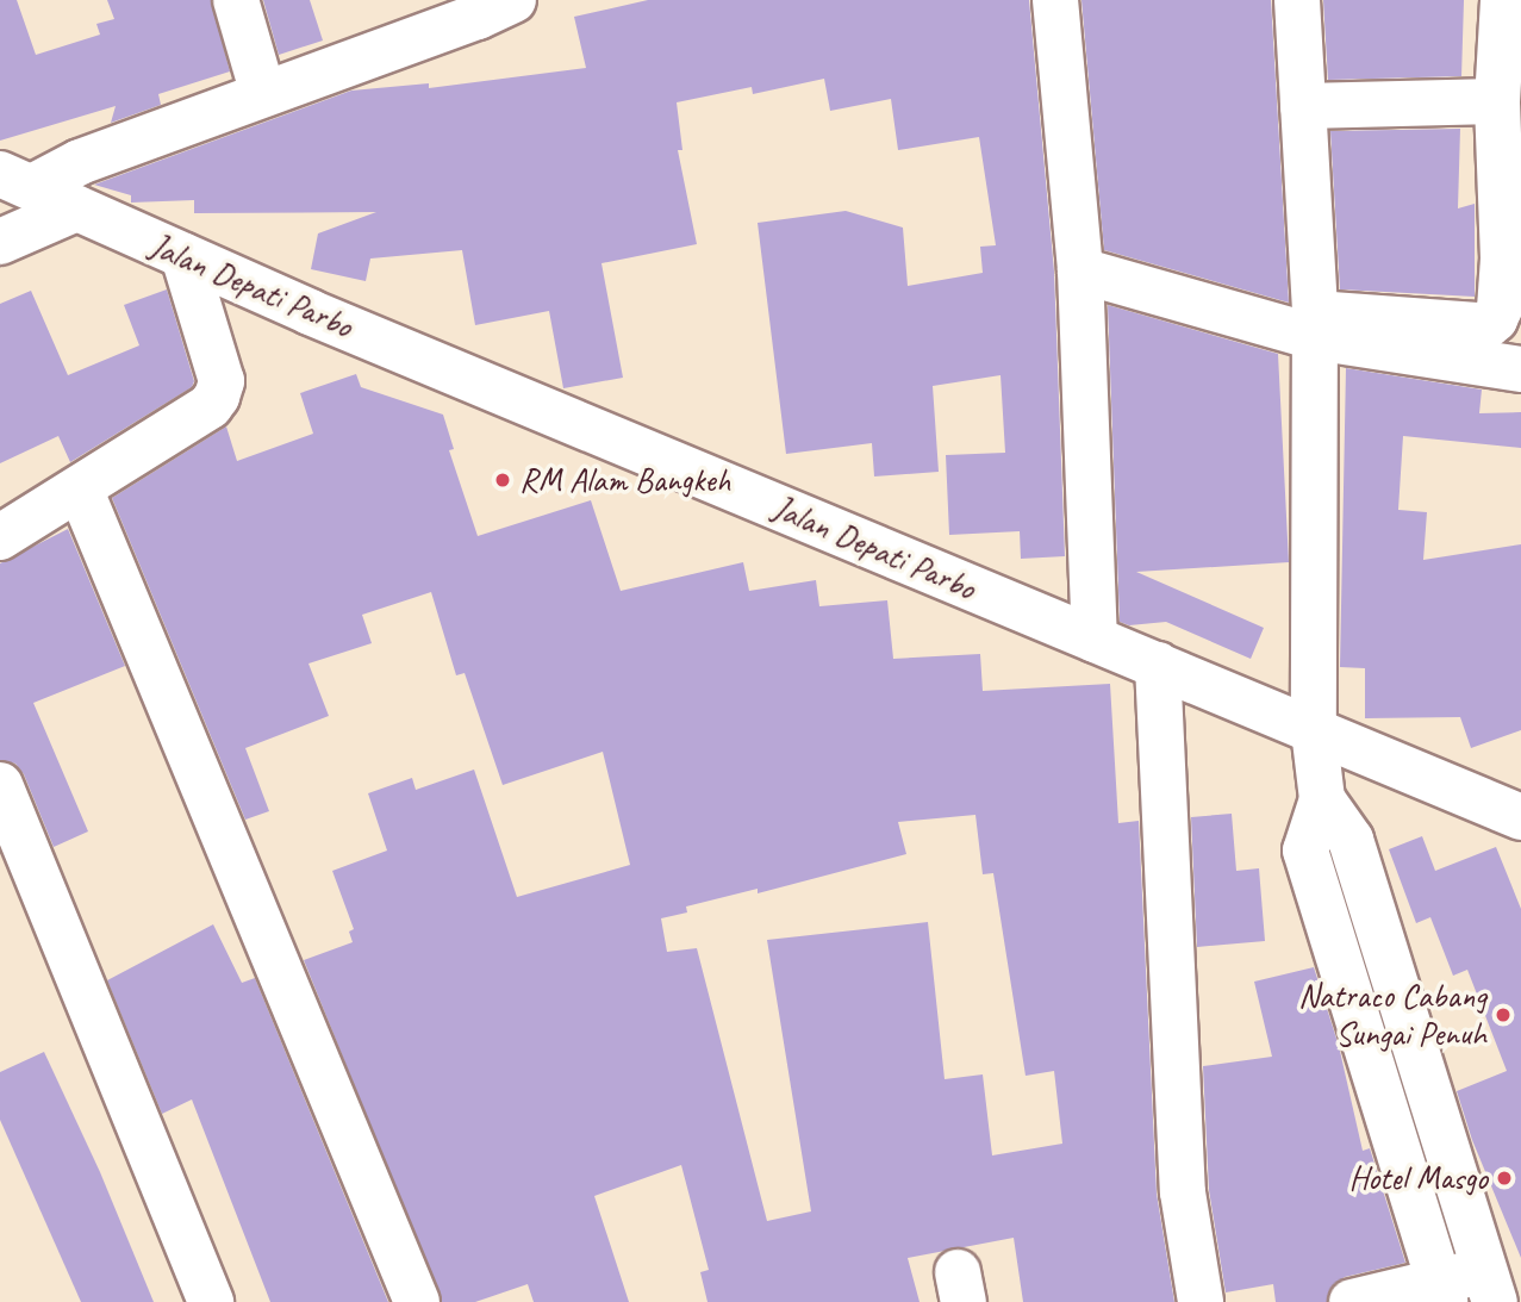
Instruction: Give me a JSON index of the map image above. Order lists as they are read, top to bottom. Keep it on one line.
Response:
{"streets":{"street":["Jalan Depati Parbo"]},"places":["RM Alam Bangkeh","Natraco Cabang Sungai Penuh","Hotel Masgo"]}
